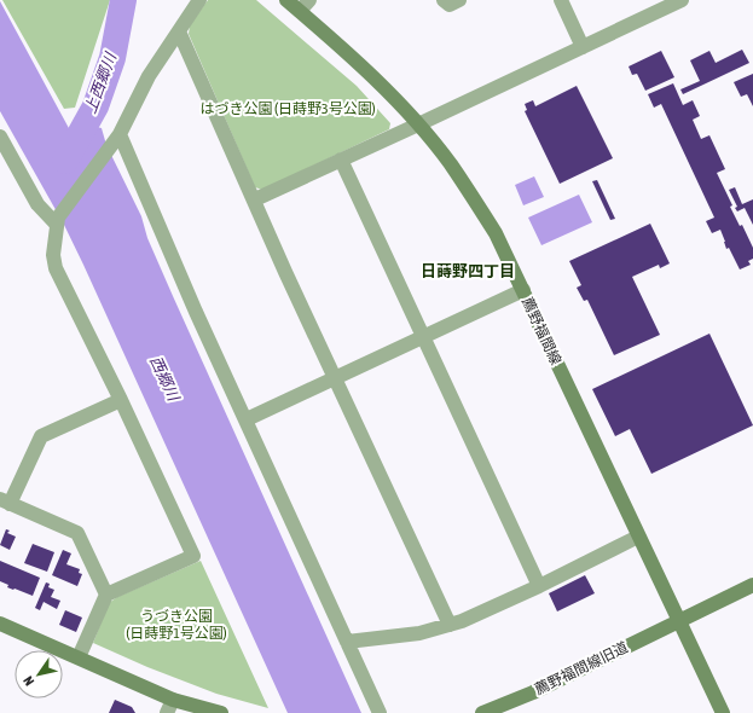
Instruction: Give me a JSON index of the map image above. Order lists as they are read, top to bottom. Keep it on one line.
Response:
{"streets":{"main road":["薦野福間線","薦野福間線旧道"]},"crossings":[["薦野福間線","薦野福間線旧道"]],"districts":["日蒔野四丁目"],"water":["上西郷川","西郷川"],"parks":["はづき公園 (日蒔野3号公園)","うづき公園 (日蒔野1号公園)"],"north":"bottom left"}
